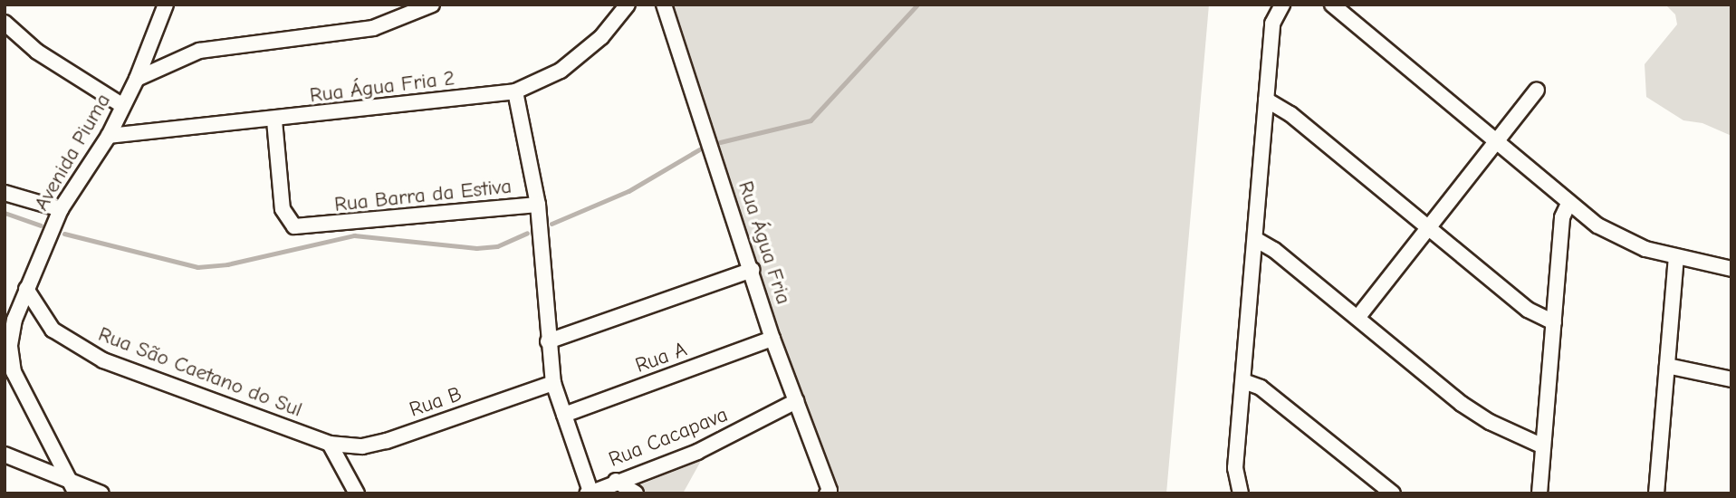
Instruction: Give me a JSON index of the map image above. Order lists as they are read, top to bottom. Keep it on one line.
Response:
{"streets":{"street":["Rua Água Fria 2","Avenida Piuma","Rua Barra da Estiva","Rua Água Fria","Rua A","Rua São Caetano do Sul","Rua B","Rua Cacapava"]},"crossings":[["Rua Água Fria 2","Avenida Piuma"],["Rua Água Fria 2","Rua Barra da Estiva"],["Avenida Piuma","Rua São Caetano do Sul"],["Rua Água Fria","Rua A"],["Rua Água Fria","Rua Cacapava"],["Rua São Caetano do Sul","Rua B"]]}
